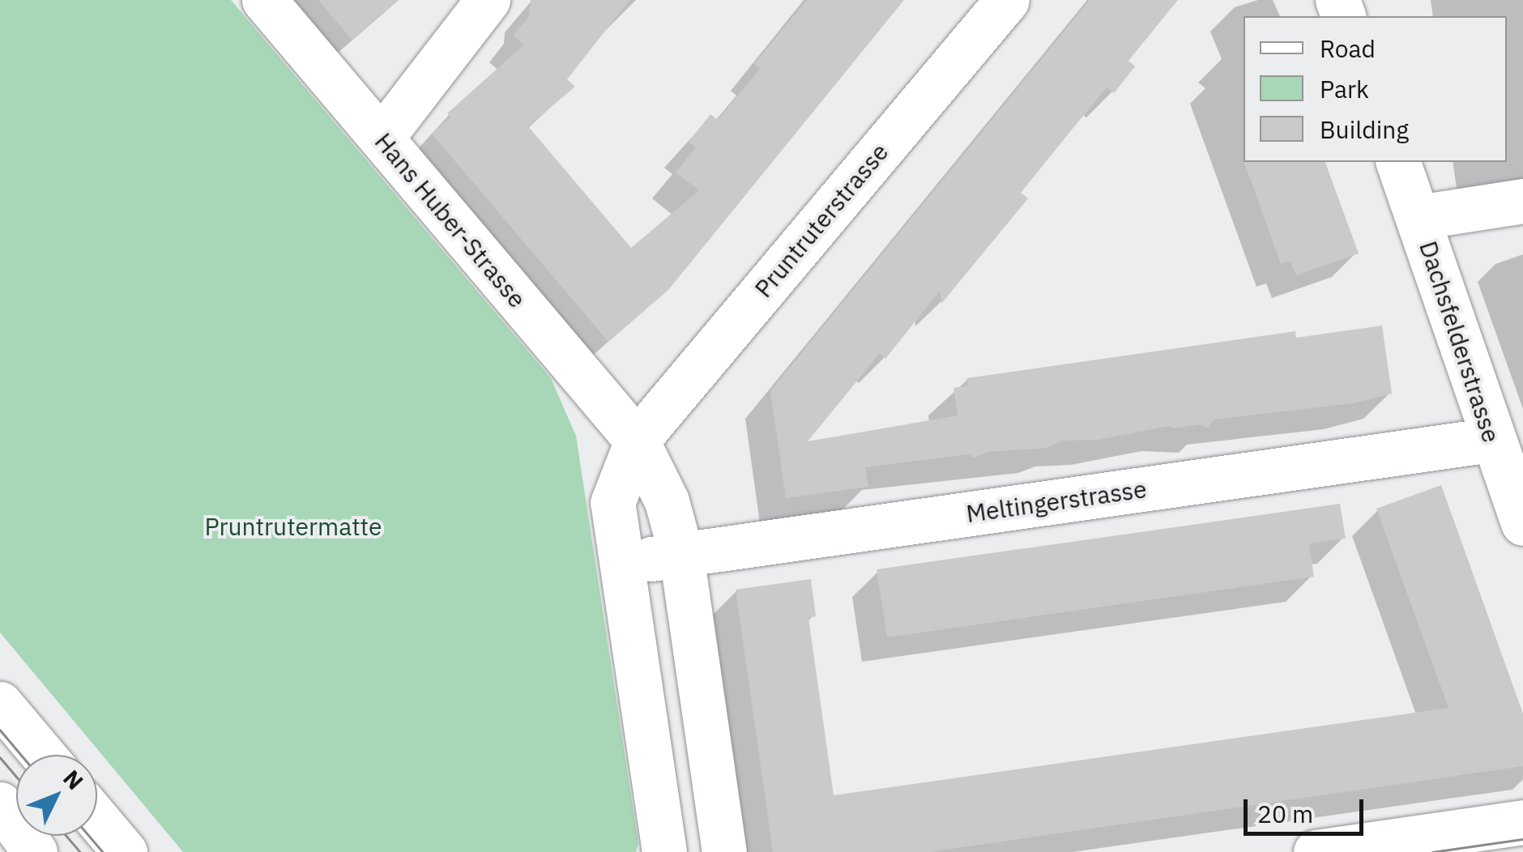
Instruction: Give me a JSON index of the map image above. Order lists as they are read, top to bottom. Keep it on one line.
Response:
{"streets":{"street":["Hans Huber-Strasse","Pruntruterstrasse","Dachsfelderstrasse","Meltingerstrasse"]},"crossings":[["Hans Huber-Strasse","Pruntruterstrasse"],["Pruntruterstrasse","Meltingerstrasse"],["Dachsfelderstrasse","Meltingerstrasse"]],"parks":["Pruntrutermatte"],"legend":["Road","Park","Building"],"scale_bar":"20 m","north":"top right"}
